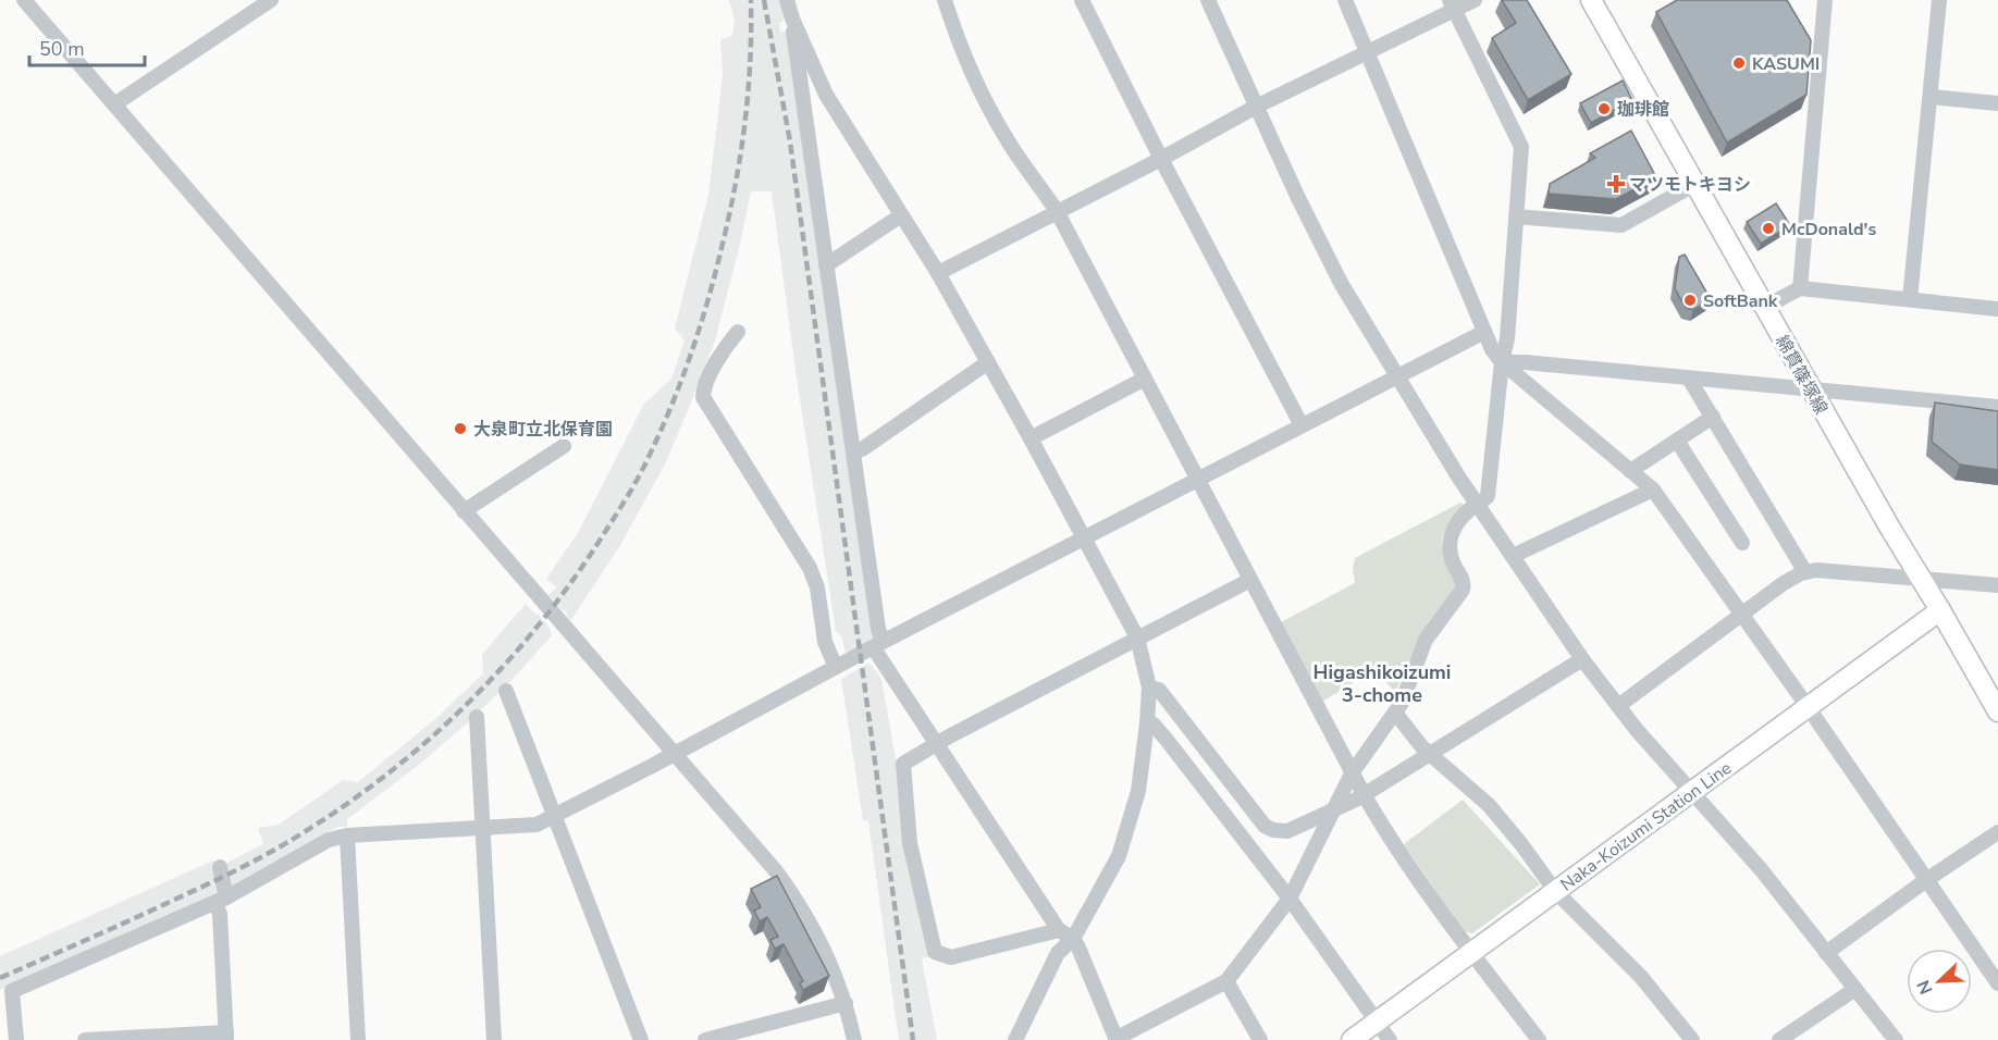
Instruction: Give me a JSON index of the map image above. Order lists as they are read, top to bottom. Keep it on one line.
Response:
{"streets":{"main road":["綿貫篠塚線","Naka-Koizumi Station Line"]},"crossings":[["綿貫篠塚線","Naka-Koizumi Station Line"]],"districts":["Higashikoizumi 3-chome"],"places":{"other":["KASUMI","珈琲館","McDonald's","SoftBank","大泉町立北保育園"],"health":["マツモトキヨシ"]},"scale_bar":"50 m","north":"bottom left"}
